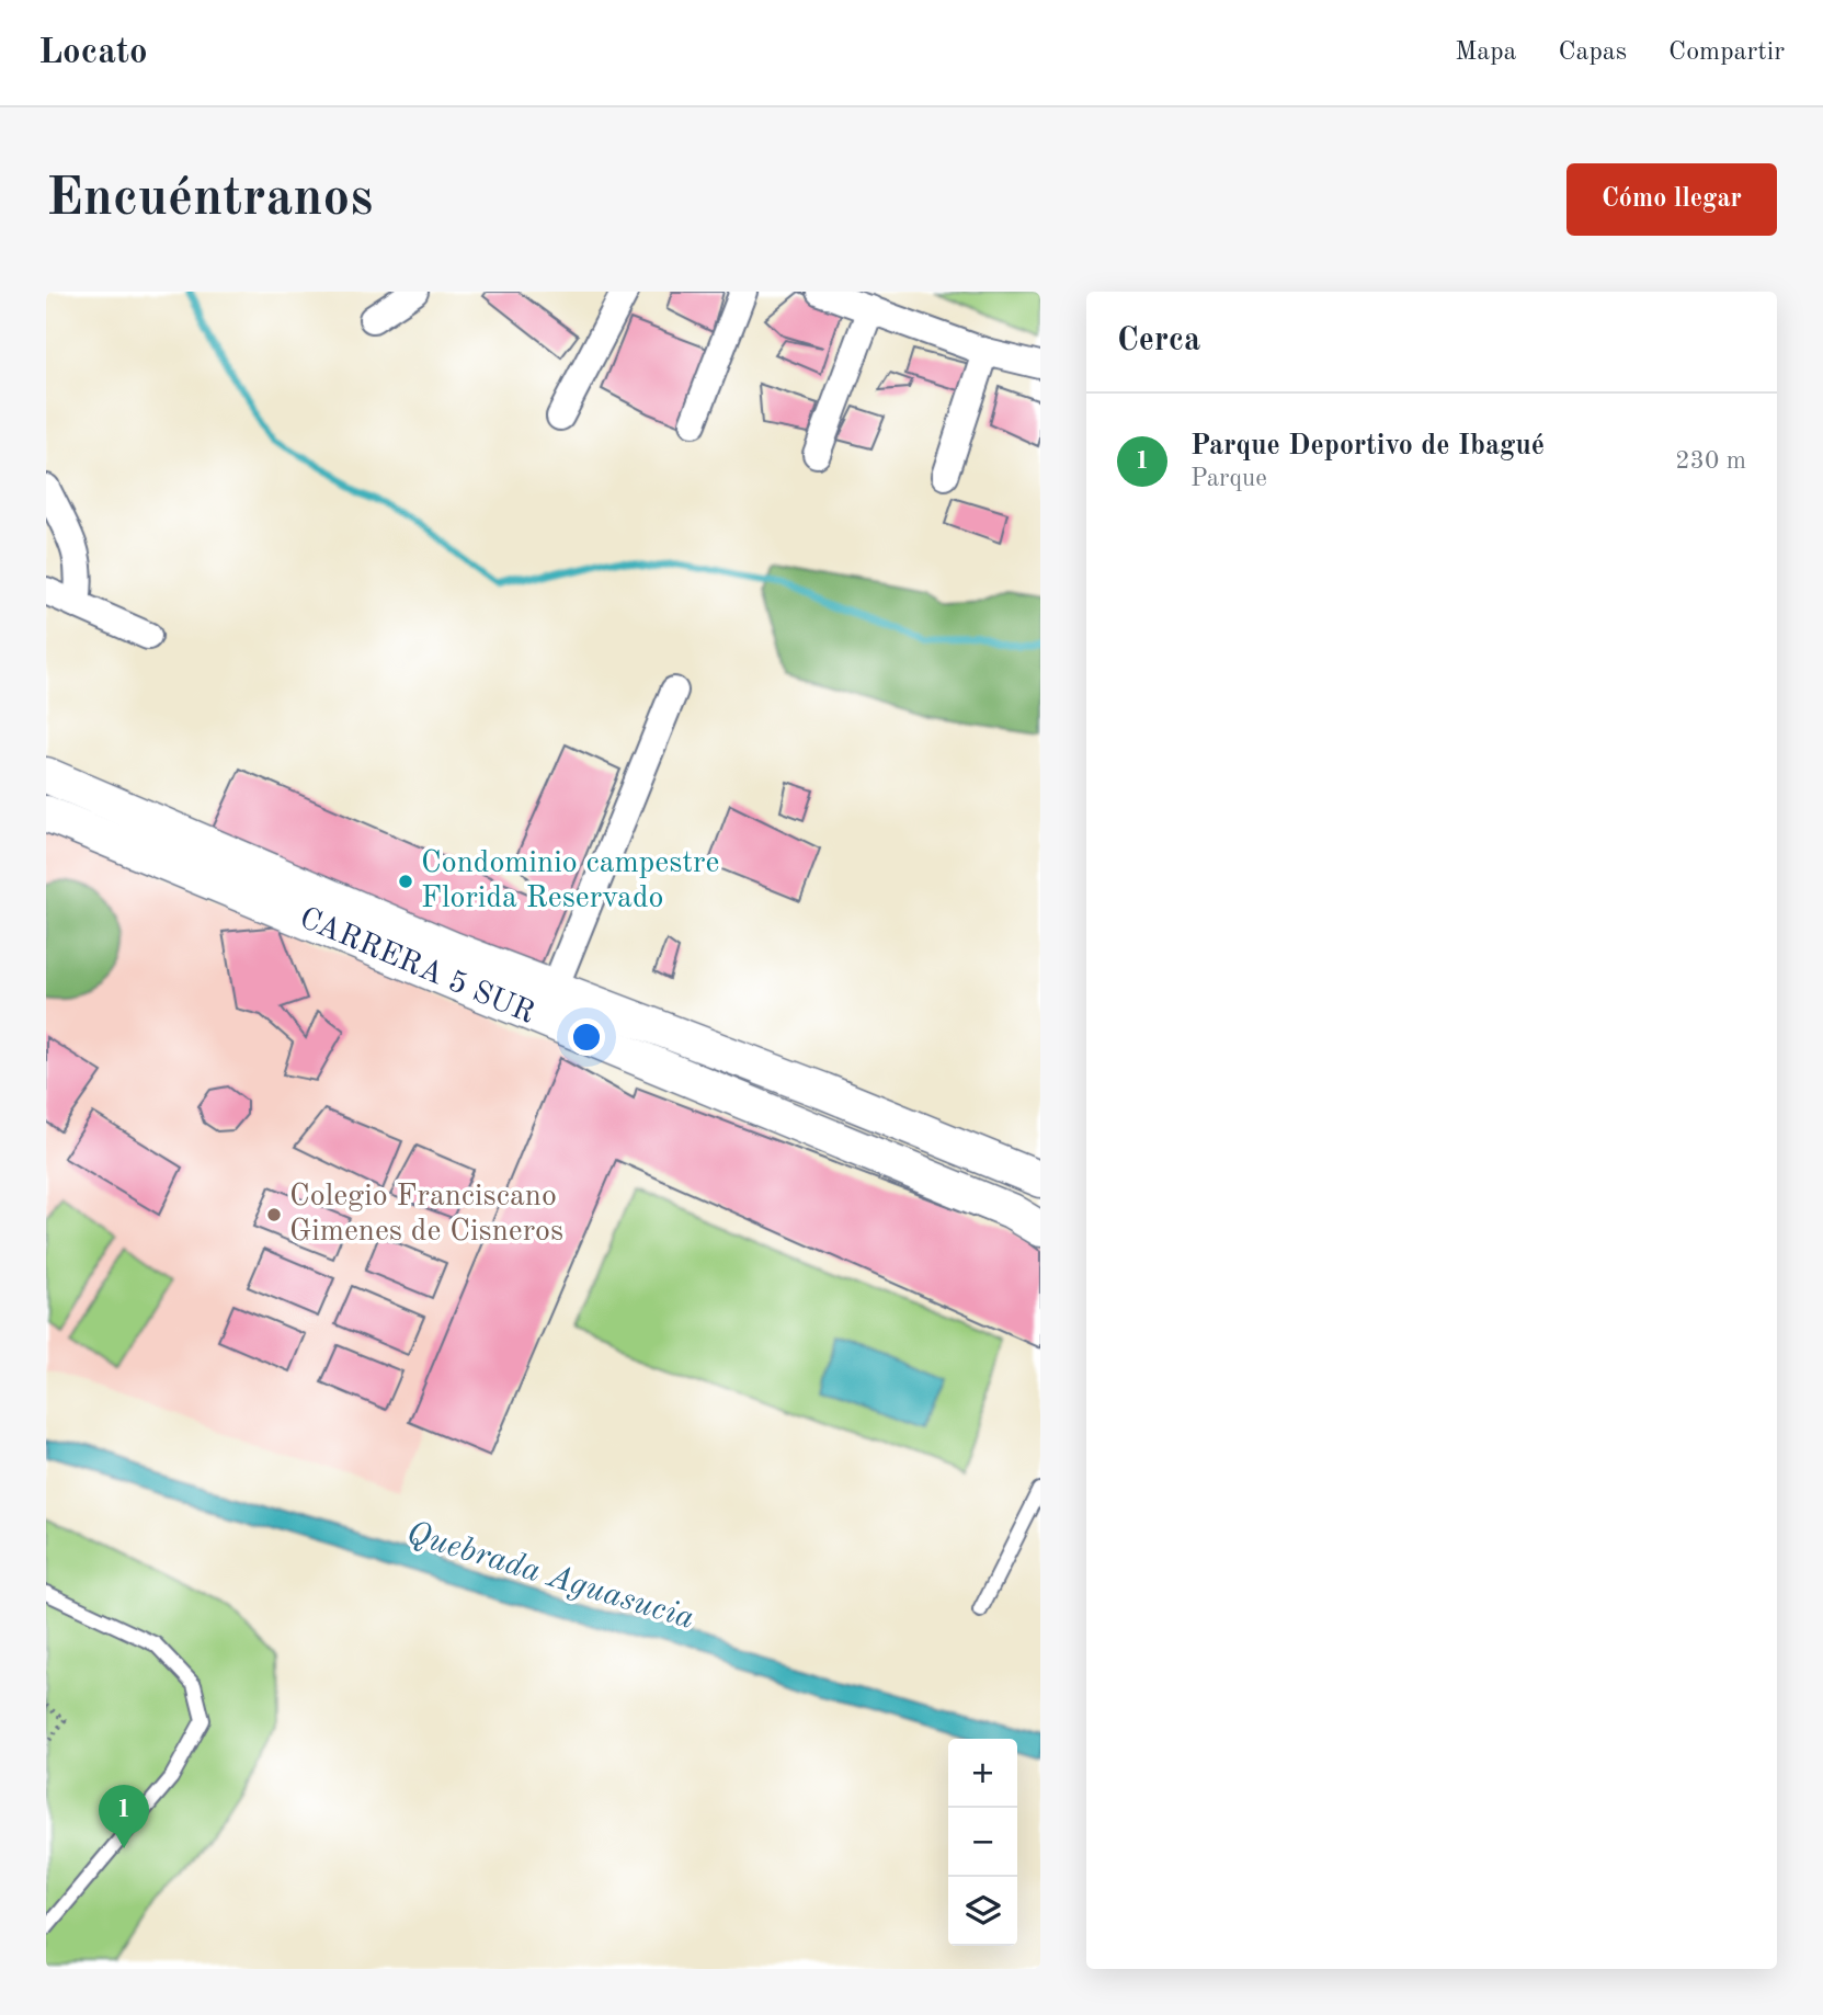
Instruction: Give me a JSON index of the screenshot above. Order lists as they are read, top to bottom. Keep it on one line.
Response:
{"streets":{"street":["CARRERA 5 SUR"]},"water":["Quebrada Aguasucia"],"places":["Condominio campestre Florida Reservado","Colegio Franciscano Gimenes de Cisneros"],"page":{"header":"Locato","nav":["Mapa","Capas","Compartir"],"buttons":"Cómo llegar","title":"Encuéntranos","heading":"Cerca","list":[{"mark":"1","name":"Parque Deportivo de Ibagué","note":"Parque","value":"230 m"}],"map_buttons":["+","−"],"pins":"1"}}
